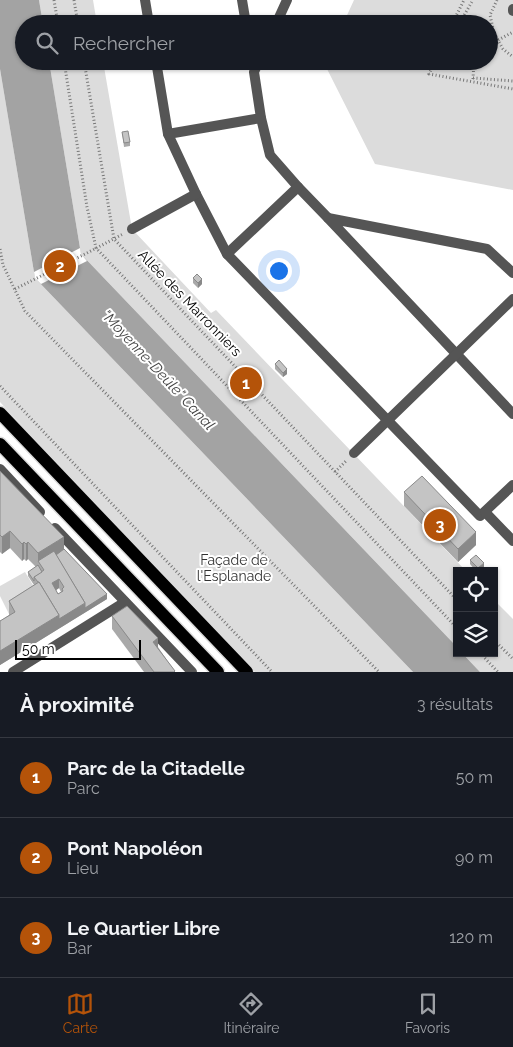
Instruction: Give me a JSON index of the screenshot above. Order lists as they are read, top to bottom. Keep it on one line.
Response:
{"streets":{"path":["Allée des Marronniers"]},"water":["\"Moyenne-Deûle\" Canal"],"parks":["Façade de l'Esplanade"],"scale_bar":"50 m","page":{"search":"Rechercher","pins":["2","1","3"],"scale":"50 m","heading":["À proximité","3 résultats"],"list":[{"mark":"1","name":"Parc de la Citadelle","note":"Parc","value":"50 m"},{"mark":"2","name":"Pont Napoléon","note":"Lieu","value":"90 m"},{"mark":"3","name":"Le Quartier Libre","note":"Bar","value":"120 m"}],"nav":["Carte","Itinéraire","Favoris"]}}
